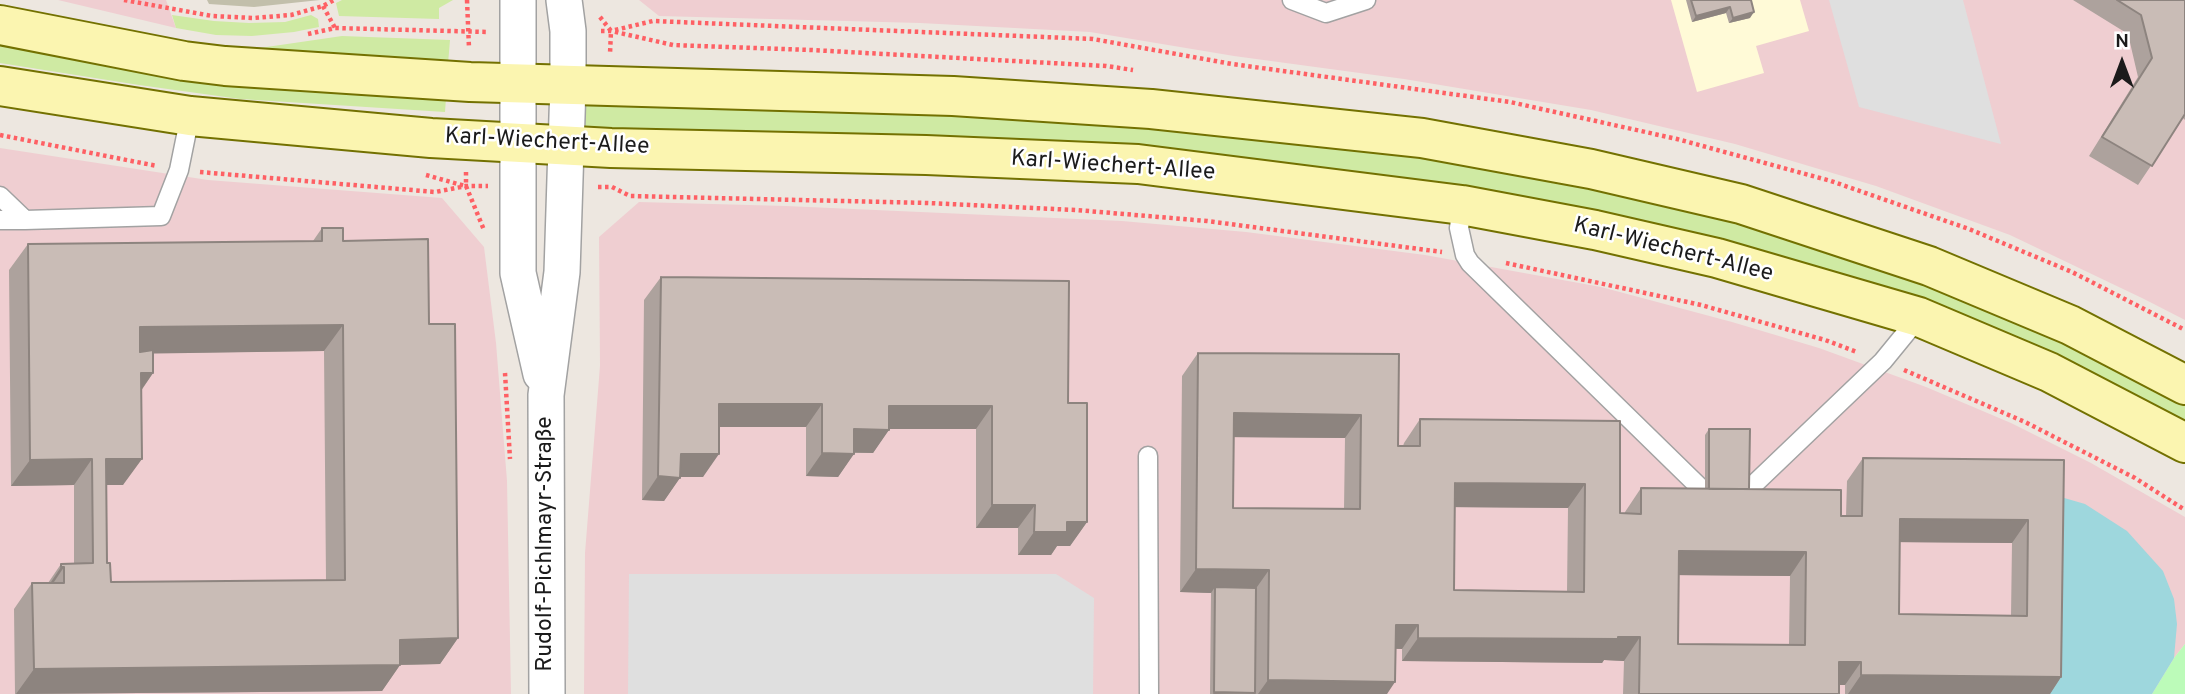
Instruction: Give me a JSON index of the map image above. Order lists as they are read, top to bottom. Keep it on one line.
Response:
{"streets":{"main road":["Karl-Wiechert-Allee"],"street":["Rudolf-Pichlmayr-Straße"]},"crossings":[["Karl-Wiechert-Allee","Rudolf-Pichlmayr-Straße"]],"north":"top"}
